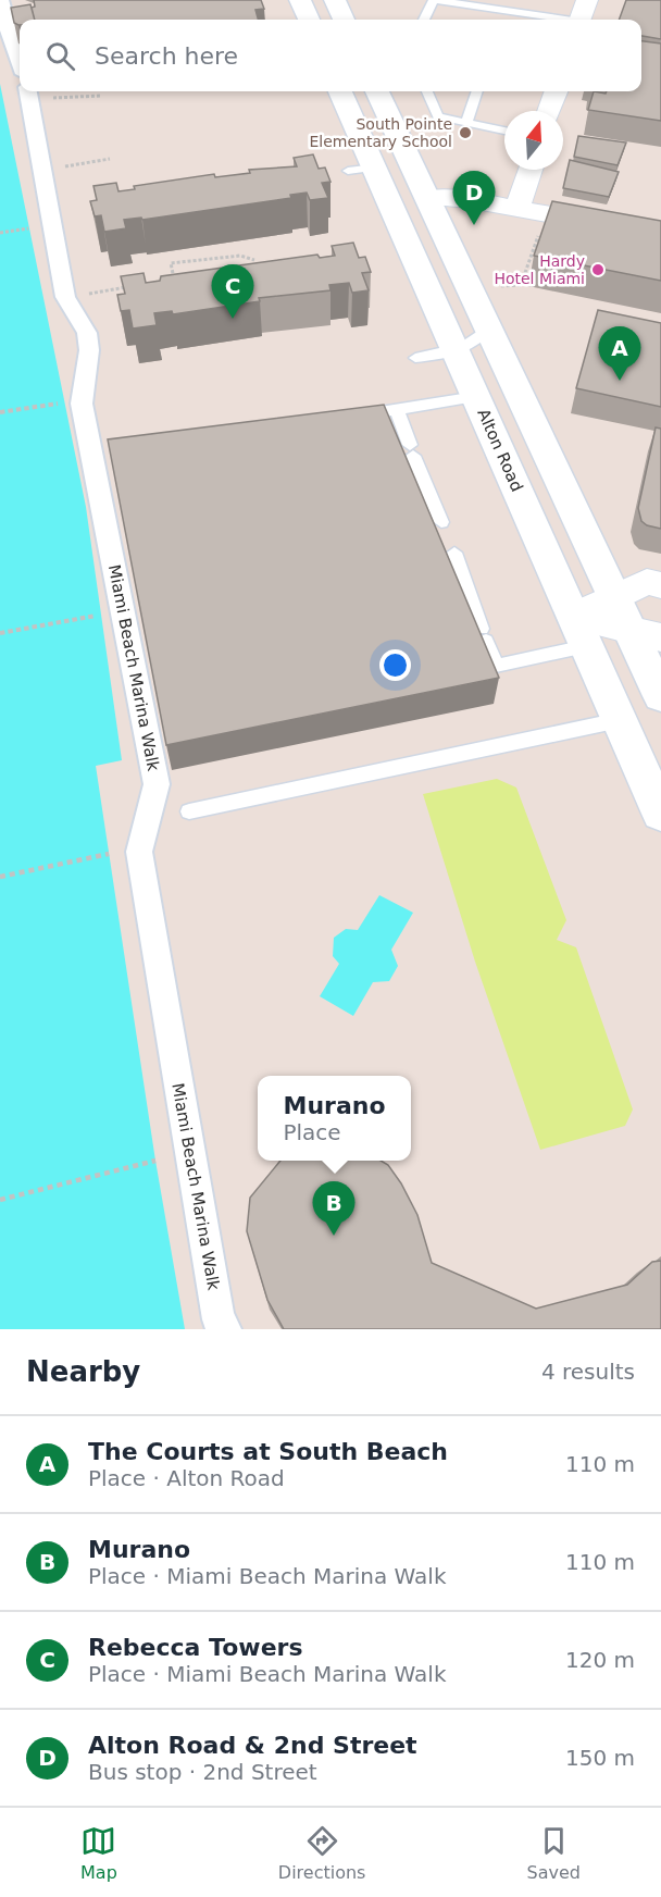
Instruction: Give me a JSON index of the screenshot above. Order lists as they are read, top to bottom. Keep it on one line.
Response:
{"streets":{"street":["Alton Road","Miami Beach Marina Walk"]},"places":["South Pointe Elementary School","Hardy Hotel Miami"],"north":"top","page":{"search":"Search here","pins":["D","C","A","B"],"popup":["Murano","Place"],"heading":["Nearby","4 results"],"list":[{"mark":"A","name":"The Courts at South Beach","note":"Place · Alton Road","value":"110 m"},{"mark":"B","name":"Murano","note":"Place · Miami Beach Marina Walk","value":"110 m"},{"mark":"C","name":"Rebecca Towers","note":"Place · Miami Beach Marina Walk","value":"120 m"},{"mark":"D","name":"Alton Road & 2nd Street","note":"Bus stop · 2nd Street","value":"150 m"}],"nav":["Map","Directions","Saved"]}}
